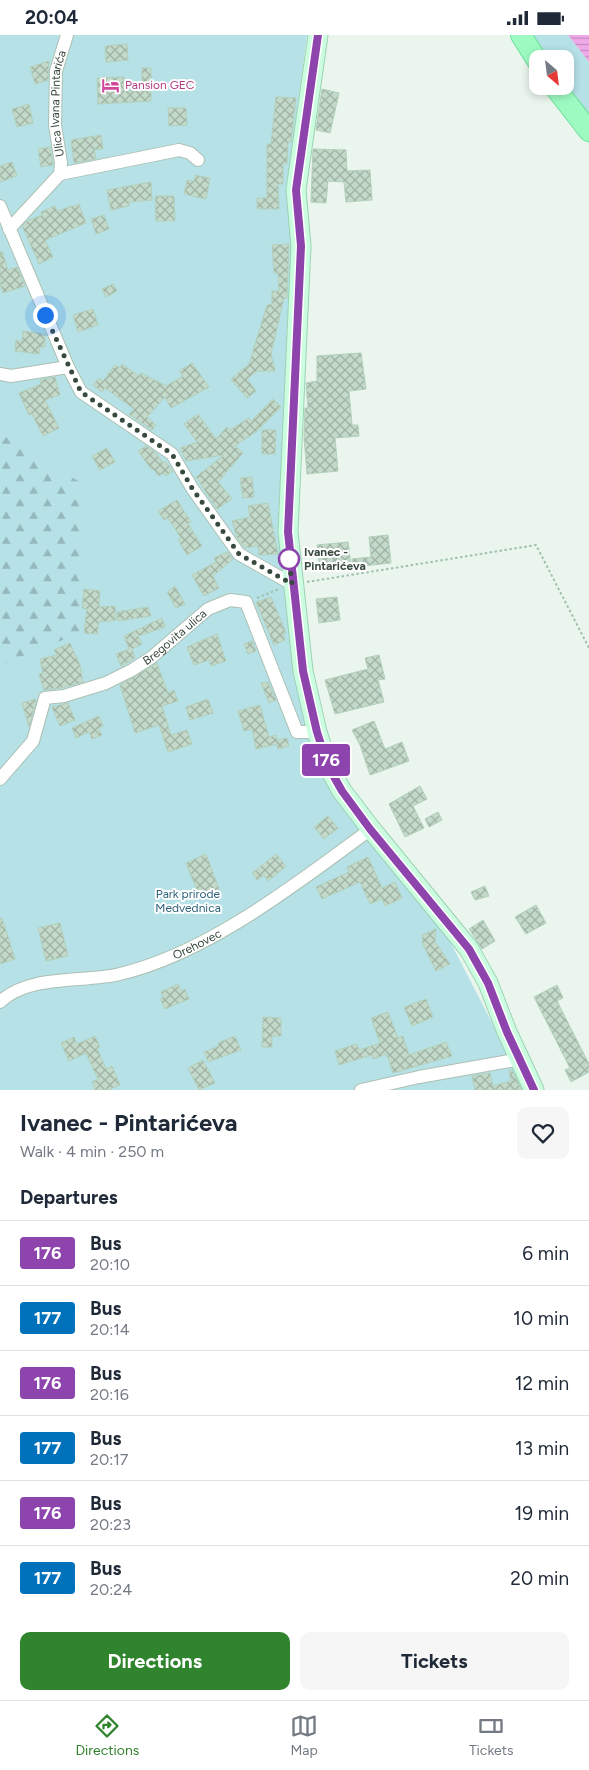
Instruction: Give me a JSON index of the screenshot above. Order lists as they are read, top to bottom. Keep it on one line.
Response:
{"streets":{"street":["Ulica Ivana Pintarića","Bregovita ulica","Orehovec"]},"parks":["Park prirode Medvednica"],"places":{"hotel":["Pansion GEC"],"other":["Ivanec - Pintarićeva"]},"lines":["bus line 176"],"north":"bottom right","page":{"status":"20:04","on_map":"176","heading":[["Ivanec - Pintarićeva","Walk · 4 min · 250 m"],"Departures"],"list":[{"mark":"176","name":"Bus","note":"20:10","value":"6 min"},{"mark":"177","name":"Bus","note":"20:14","value":"10 min"},{"mark":"176","name":"Bus","note":"20:16","value":"12 min"},{"mark":"177","name":"Bus","note":"20:17","value":"13 min"},{"mark":"176","name":"Bus","note":"20:23","value":"19 min"},{"mark":"177","name":"Bus","note":"20:24","value":"20 min"}],"buttons":["Directions","Tickets"],"tabs":["Directions","Map","Tickets"]}}
